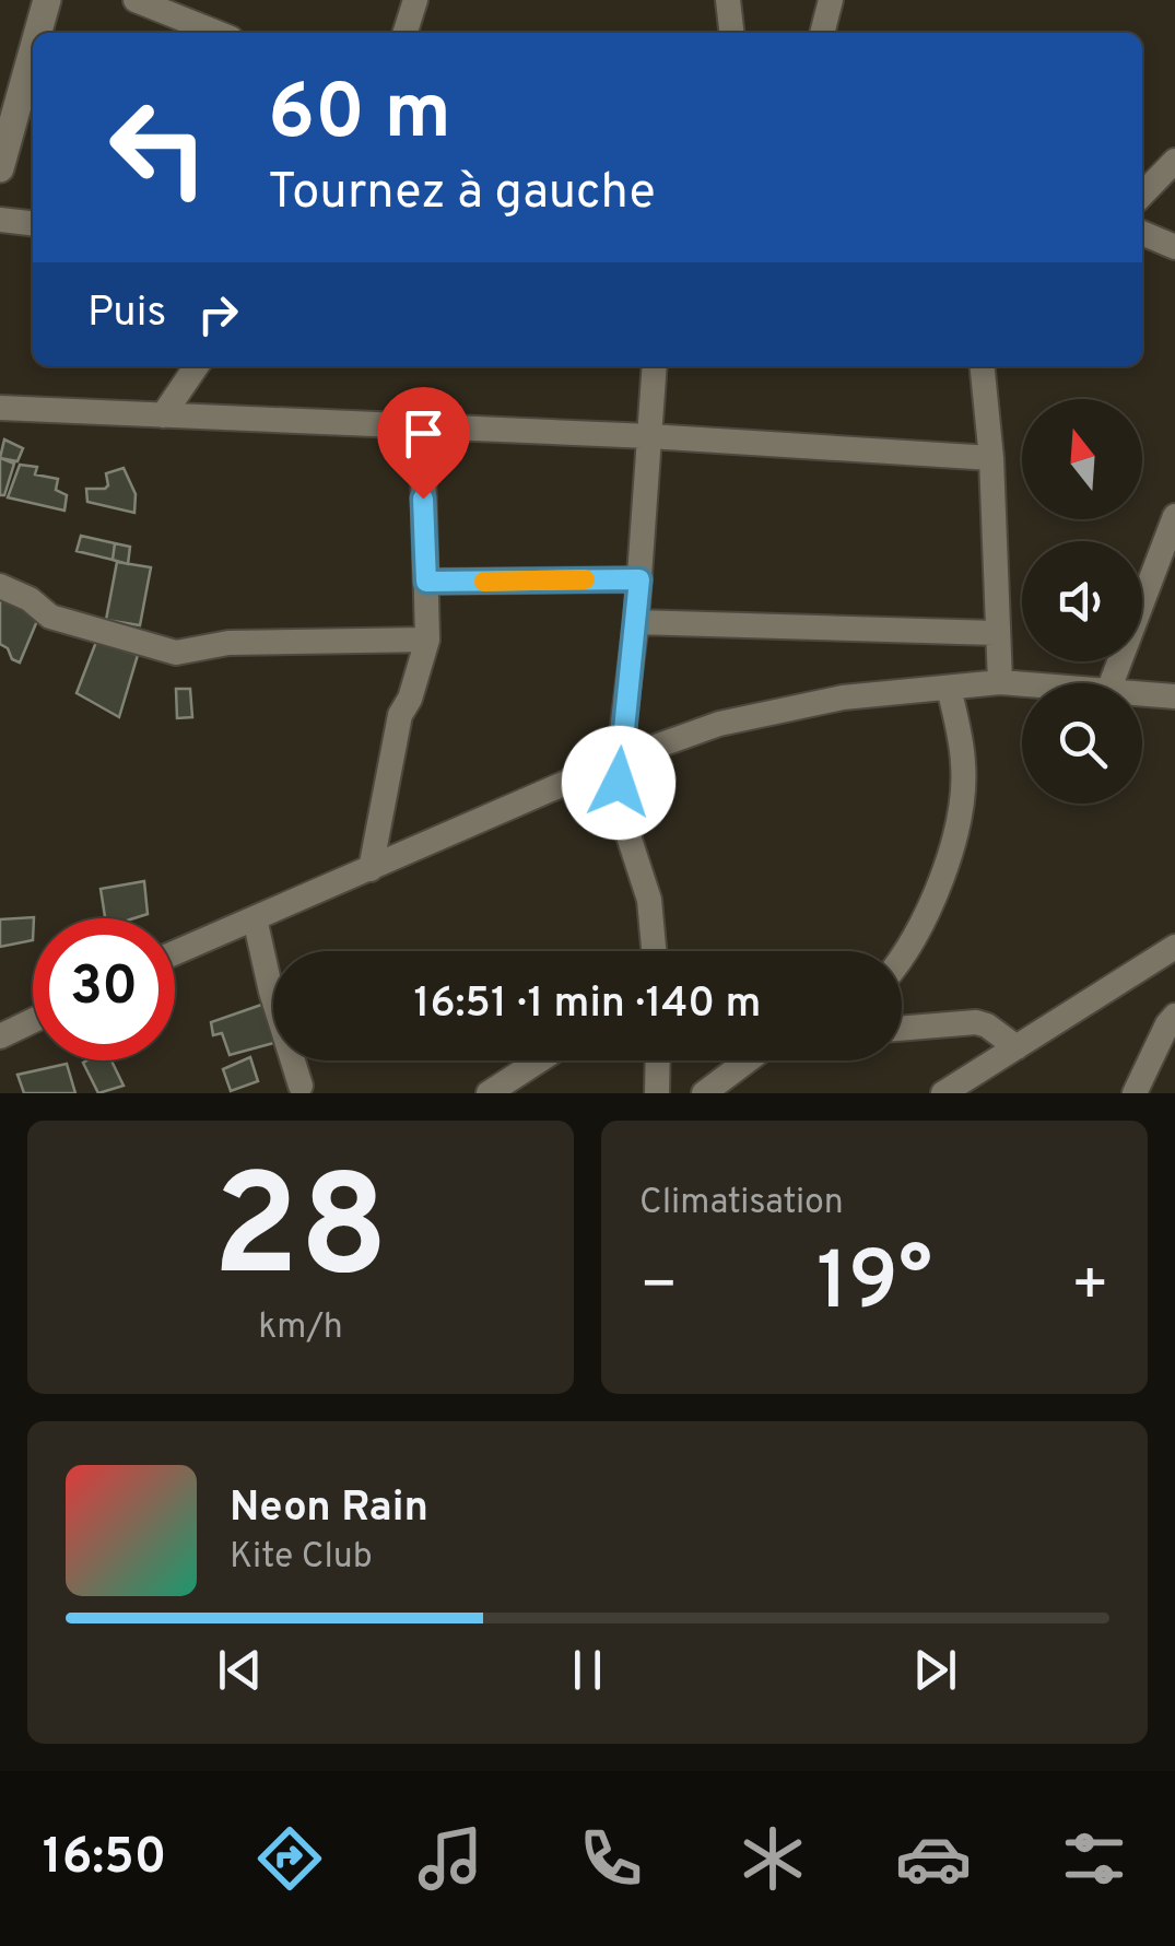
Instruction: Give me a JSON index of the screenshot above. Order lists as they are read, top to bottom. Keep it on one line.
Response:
{"north":"top","page":{"turn":["60 m","Tournez à gauche"],"then":"Puis","limit":"30","trip":"16:51 · 1 min · 140 m","tile":[["28","km/h"],"Climatisation"],"heat":["−","19°","+"],"song":["Neon Rain","Kite Club"],"tabs":"16:50"}}
